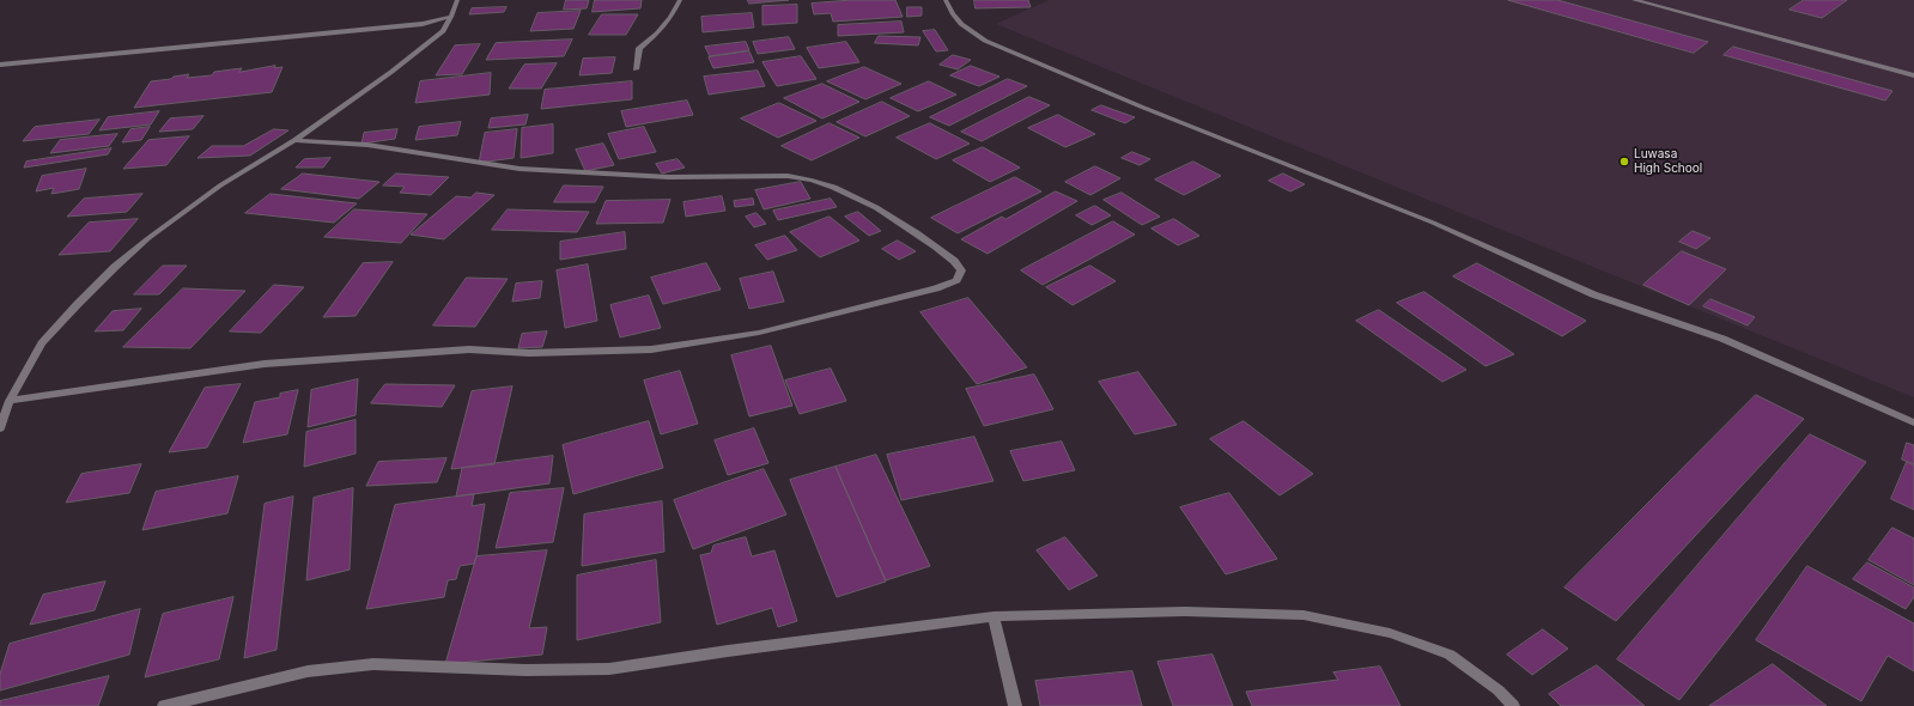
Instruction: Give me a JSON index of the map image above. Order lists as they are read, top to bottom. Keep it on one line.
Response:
{"places":["Luwasa High School"]}
